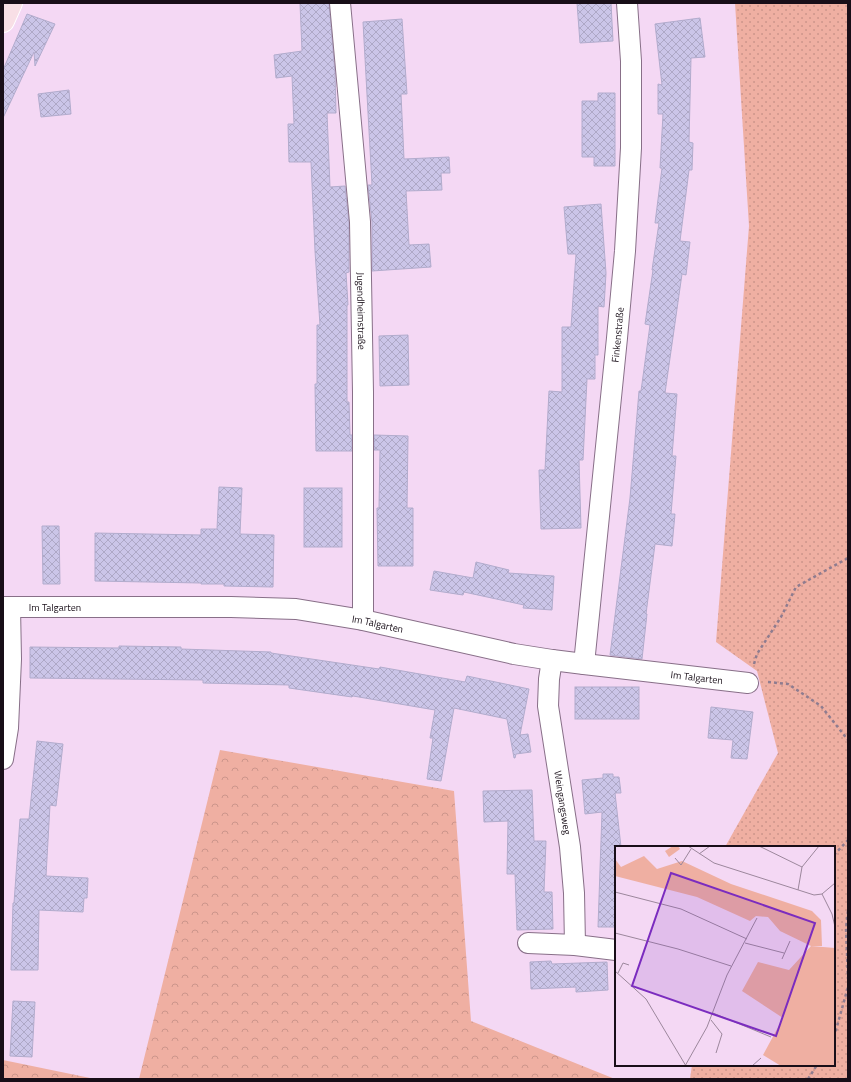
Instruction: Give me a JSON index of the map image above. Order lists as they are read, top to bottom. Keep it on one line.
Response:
{"streets":{"street":["Jugendheimstraße","Finkenstraße","Im Talgarten","Weingangsweg"]},"crossings":[["Jugendheimstraße","Im Talgarten"],["Finkenstraße","Im Talgarten"],["Im Talgarten","Weingangsweg"]]}
